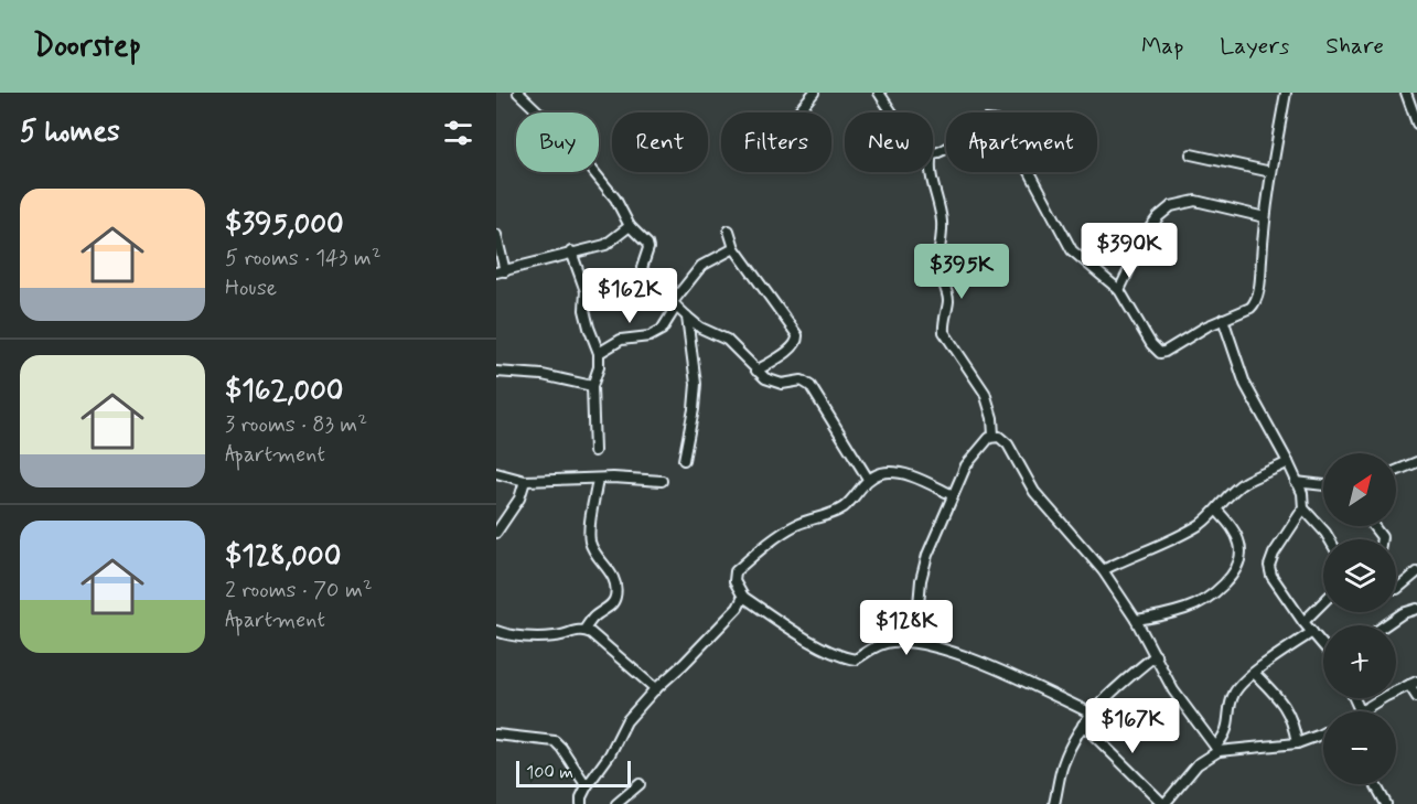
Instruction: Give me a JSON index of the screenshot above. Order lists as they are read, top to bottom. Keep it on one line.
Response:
{"scale_bar":"100 m","north":"top right","page":{"header":"Doorstep","nav":["Map","Layers","Share"],"heading":"5 homes","chip":["Buy","Rent","Filters","New","Apartment"],"list":[{"name":"$395,000","note":"5 rooms · 143 m² · House"},{"name":"$162,000","note":"3 rooms · 83 m² · Apartment"},{"name":"$128,000","note":"2 rooms · 70 m² · Apartment"}],"price":["$390K","$395K","$162K","$128K","$167K"],"map_buttons":["+","−"],"scale":"100 m"}}
